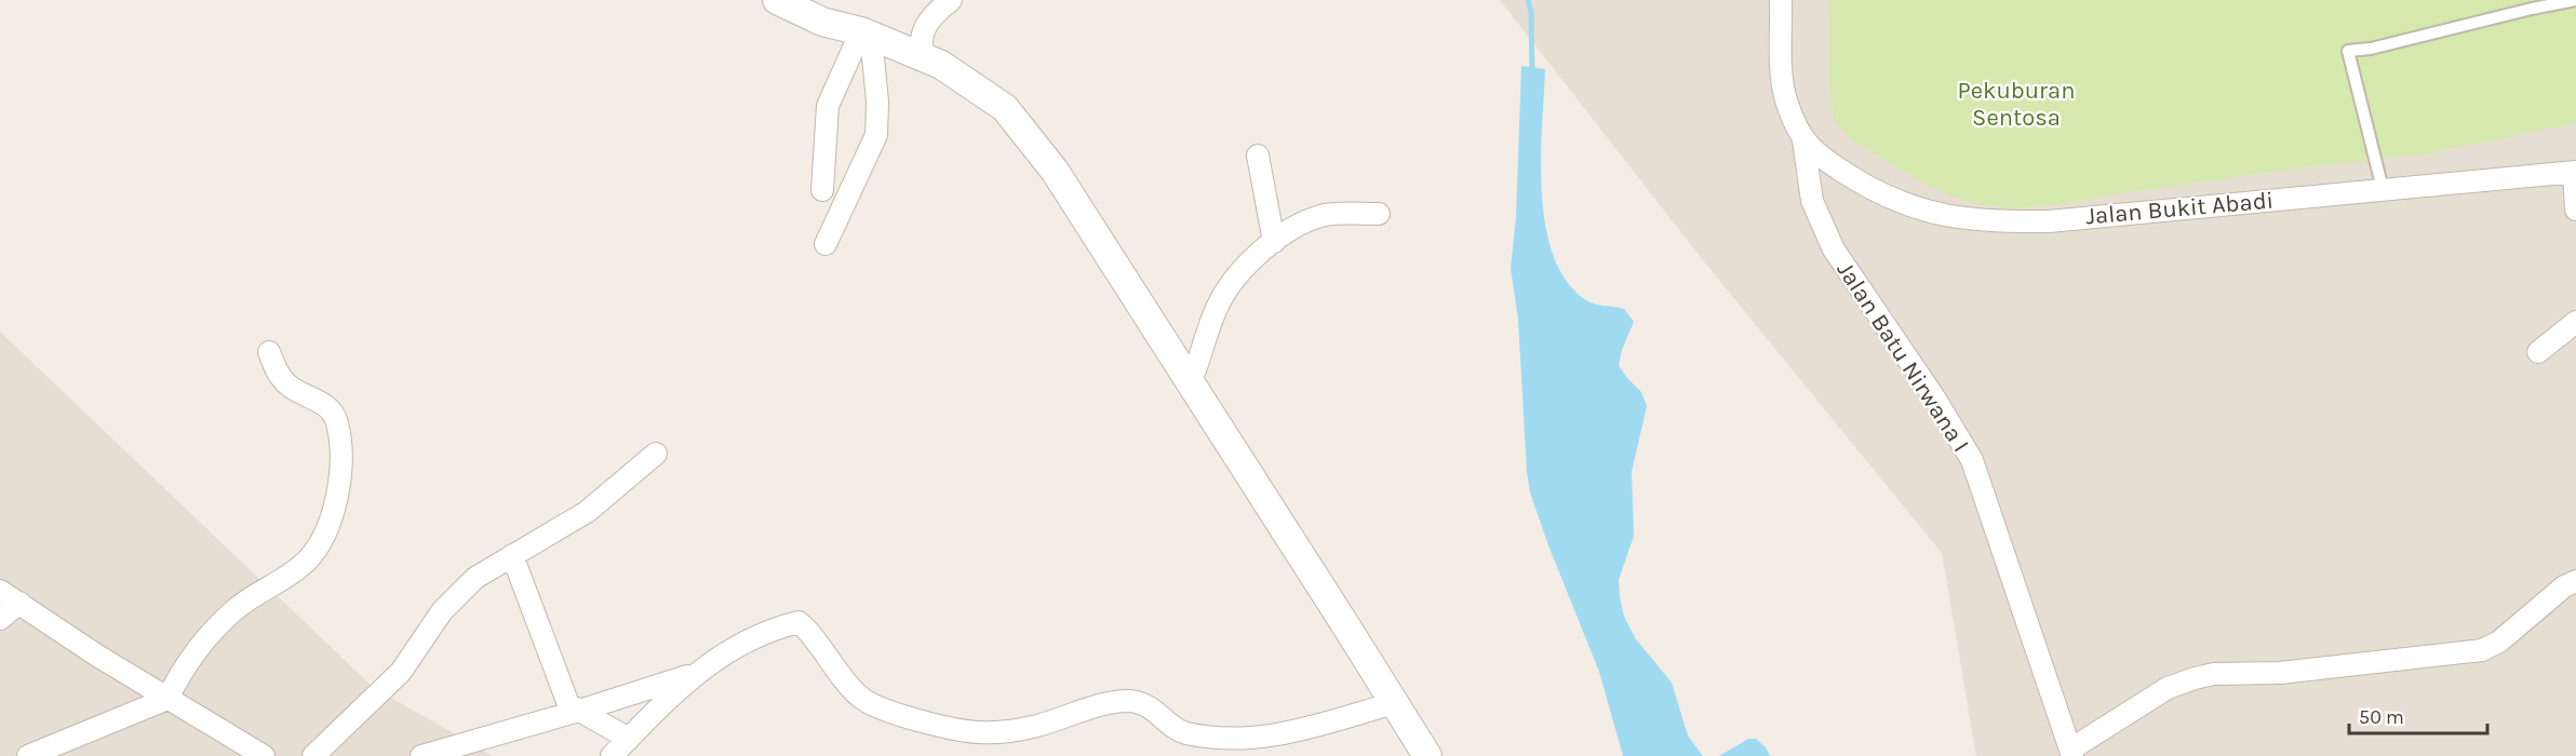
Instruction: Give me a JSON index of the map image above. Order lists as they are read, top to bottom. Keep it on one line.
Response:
{"streets":{"street":["Jalan Bukit Abadi","Jalan Batu Nirwana I"]},"crossings":[["Jalan Bukit Abadi","Jalan Batu Nirwana I"]],"parks":["Pekuburan Sentosa"],"scale_bar":"50 m"}
